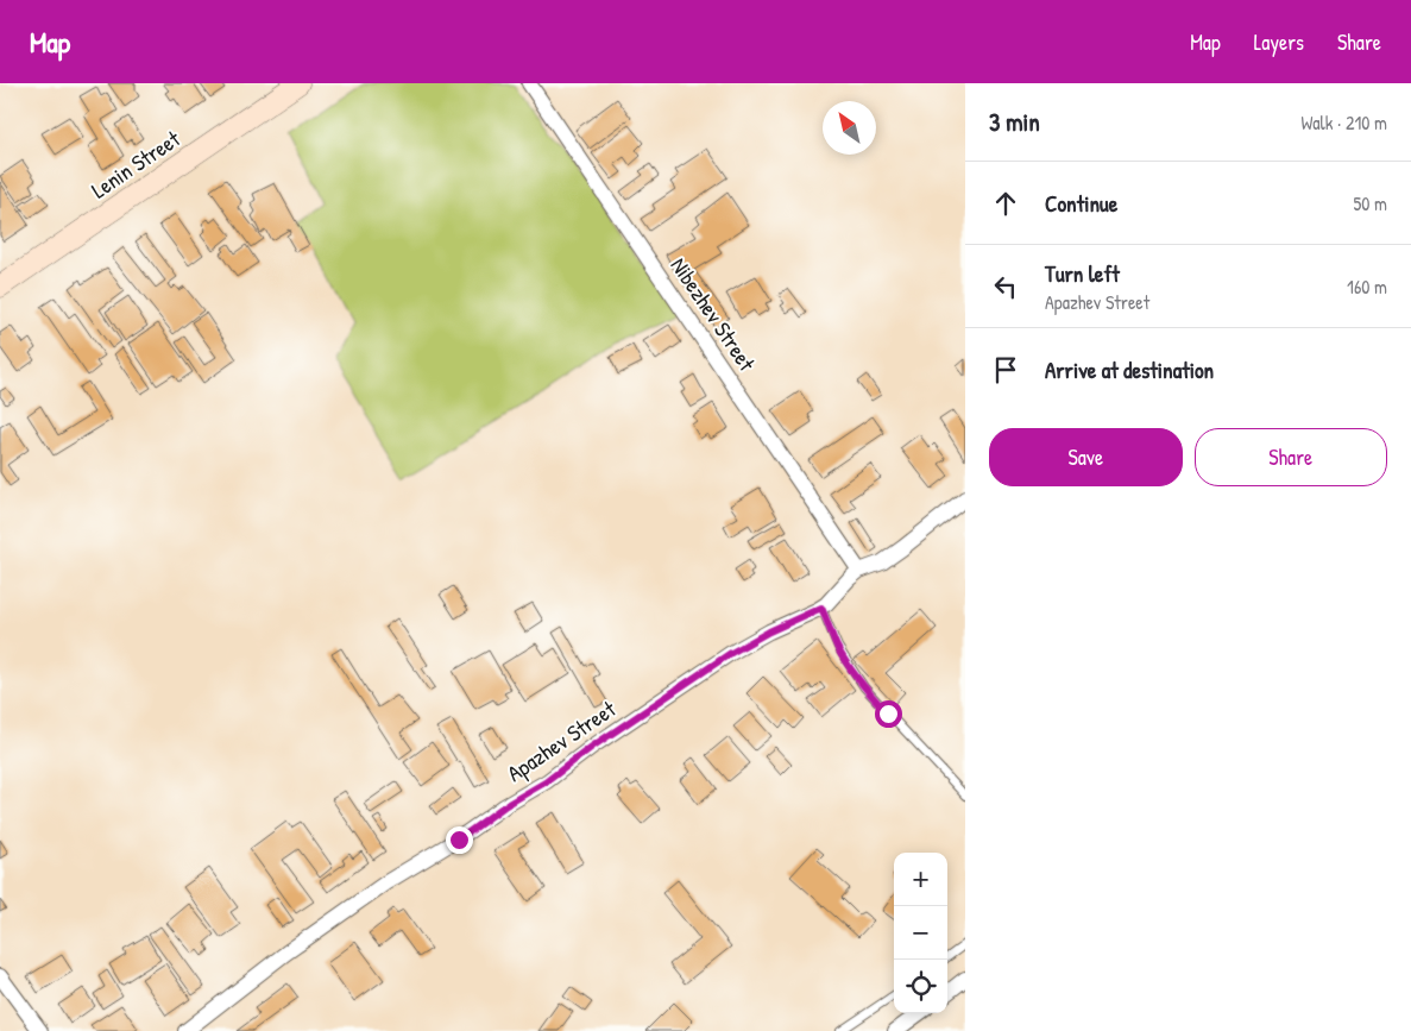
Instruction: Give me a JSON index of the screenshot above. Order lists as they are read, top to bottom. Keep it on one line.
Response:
{"streets":{"street":["Lenin Street","Nibezhev Street","Apazhev Street"]},"crossings":[["Nibezhev Street","Apazhev Street"]],"north":"top left","page":{"header":"Map","nav":["Map","Layers","Share"],"heading":["3 min","Walk · 210 m"],"list":[["Continue","50 m"],["Turn left","Apazhev Street","160 m"],"Arrive at destination"],"buttons":["Save","Share"],"map_buttons":["+","−"]}}
